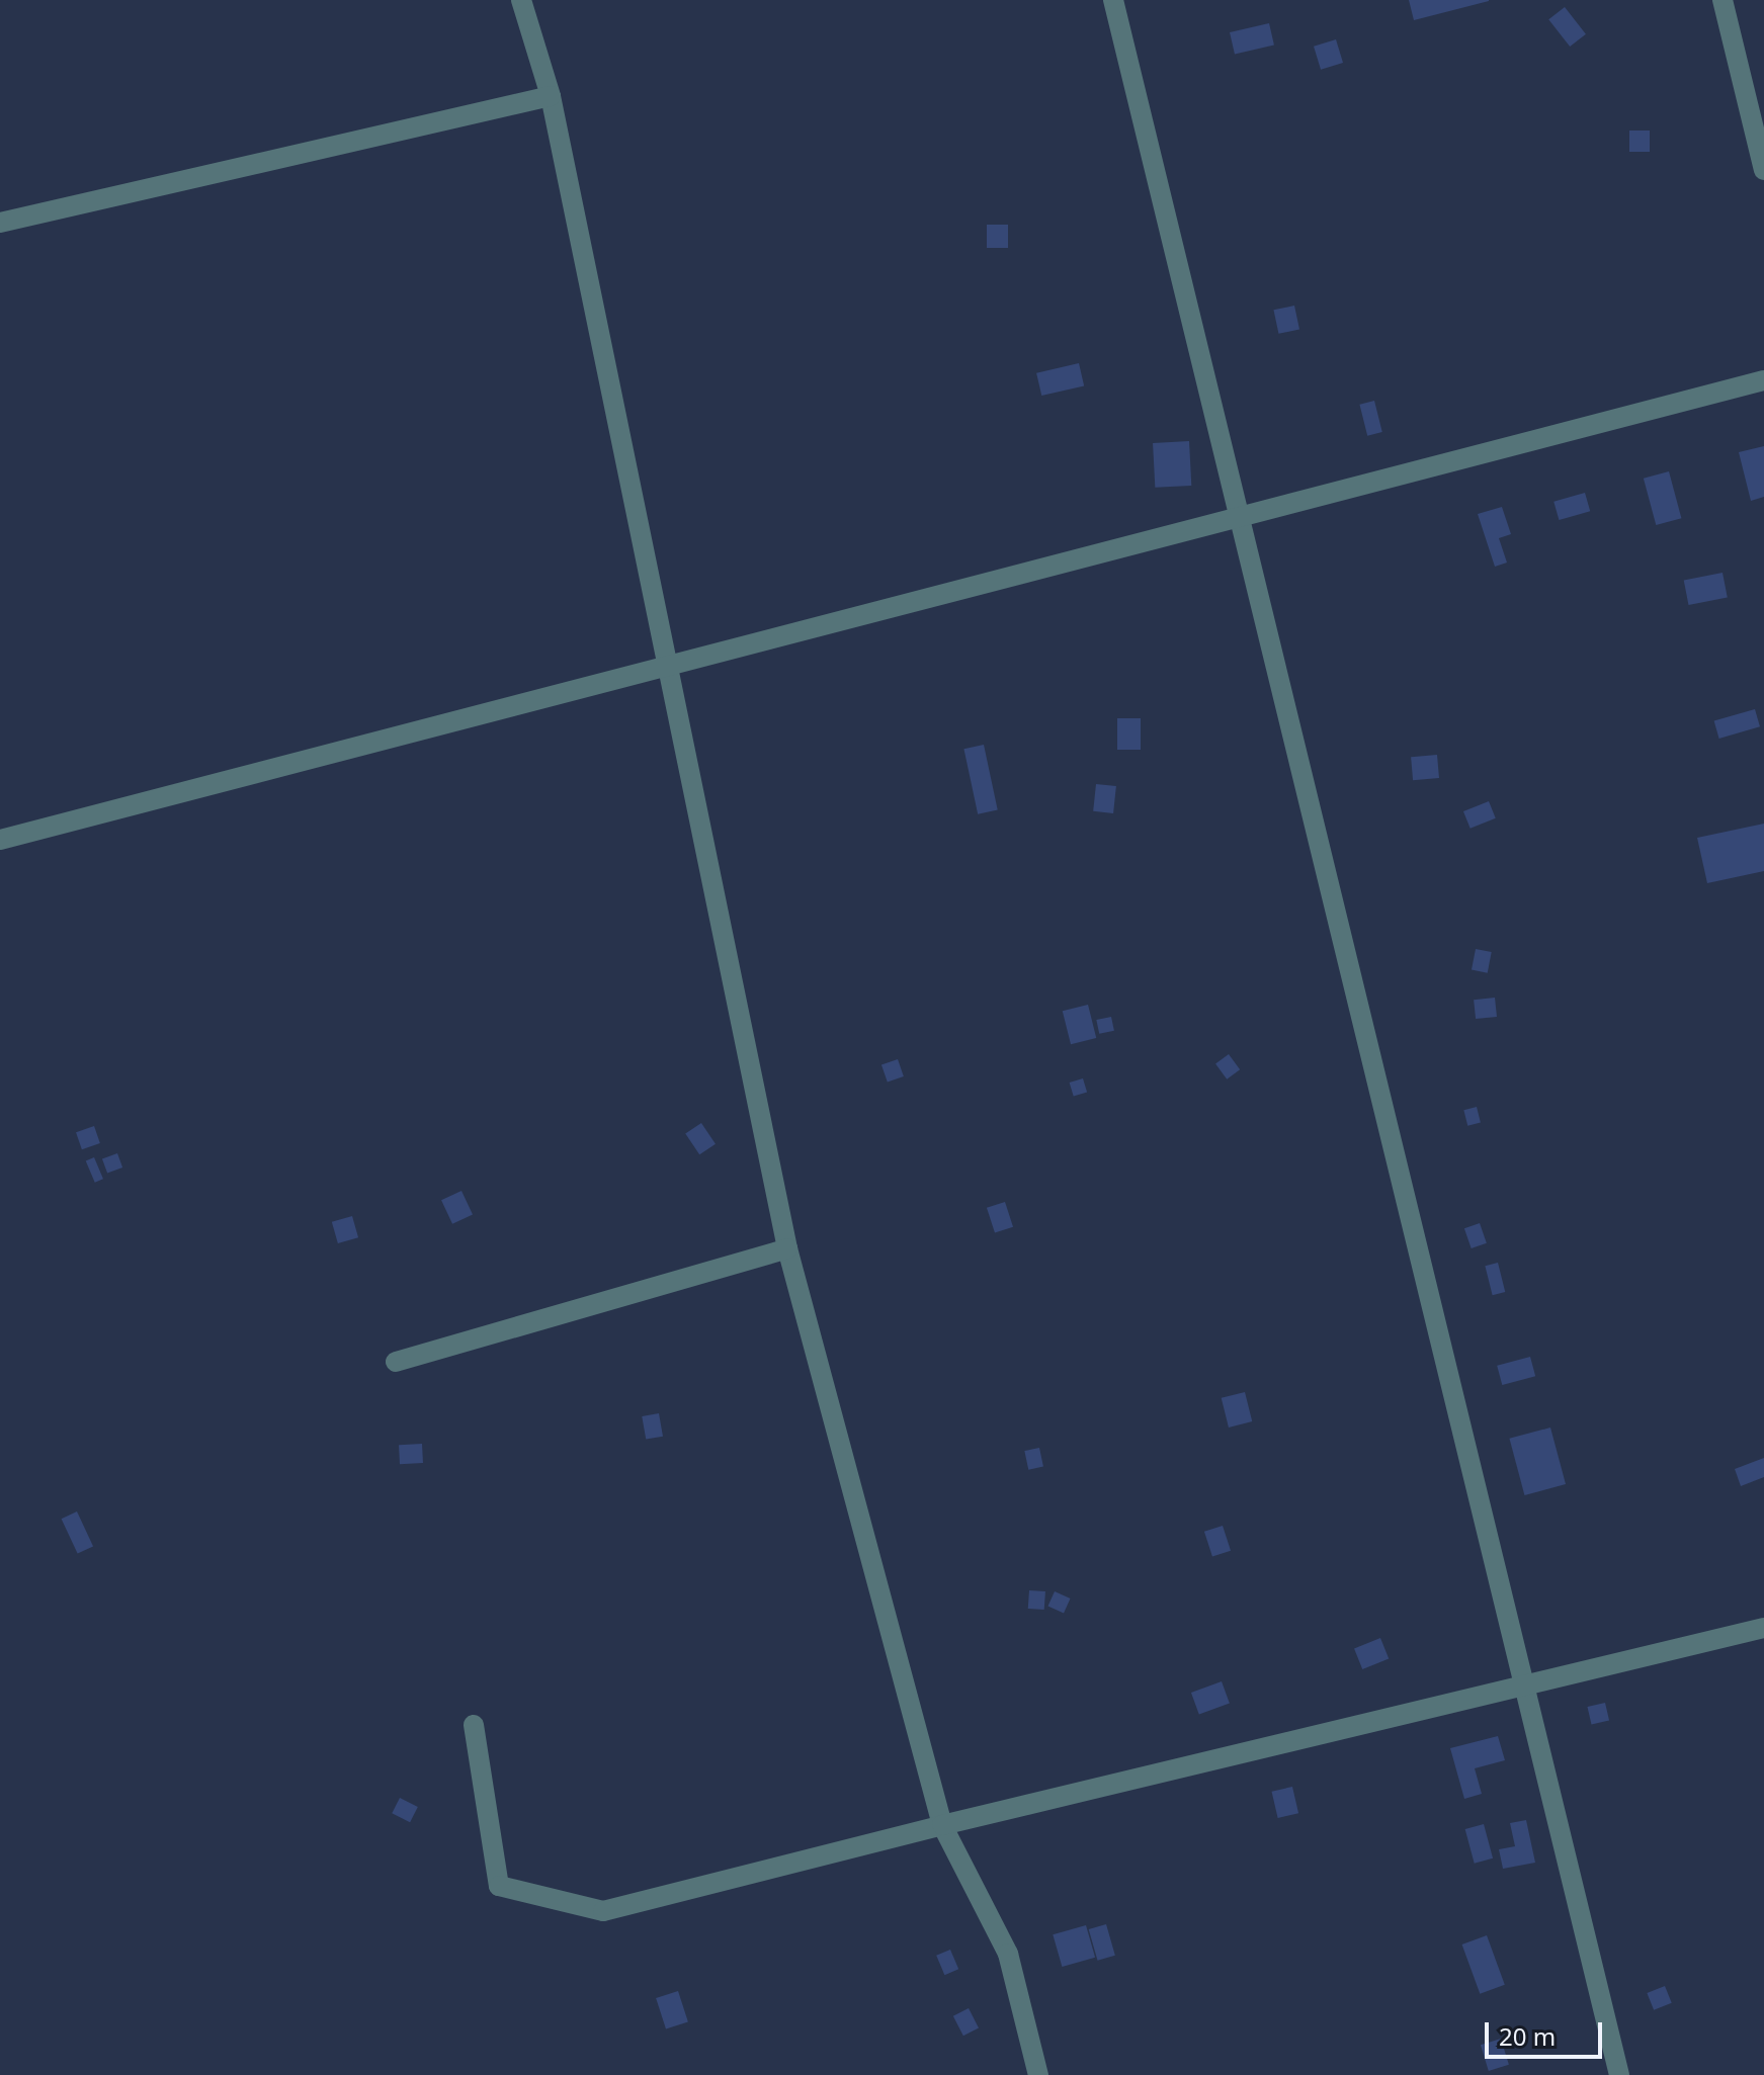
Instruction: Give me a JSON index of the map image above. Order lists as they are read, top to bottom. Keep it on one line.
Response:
{"scale_bar":"20 m"}
